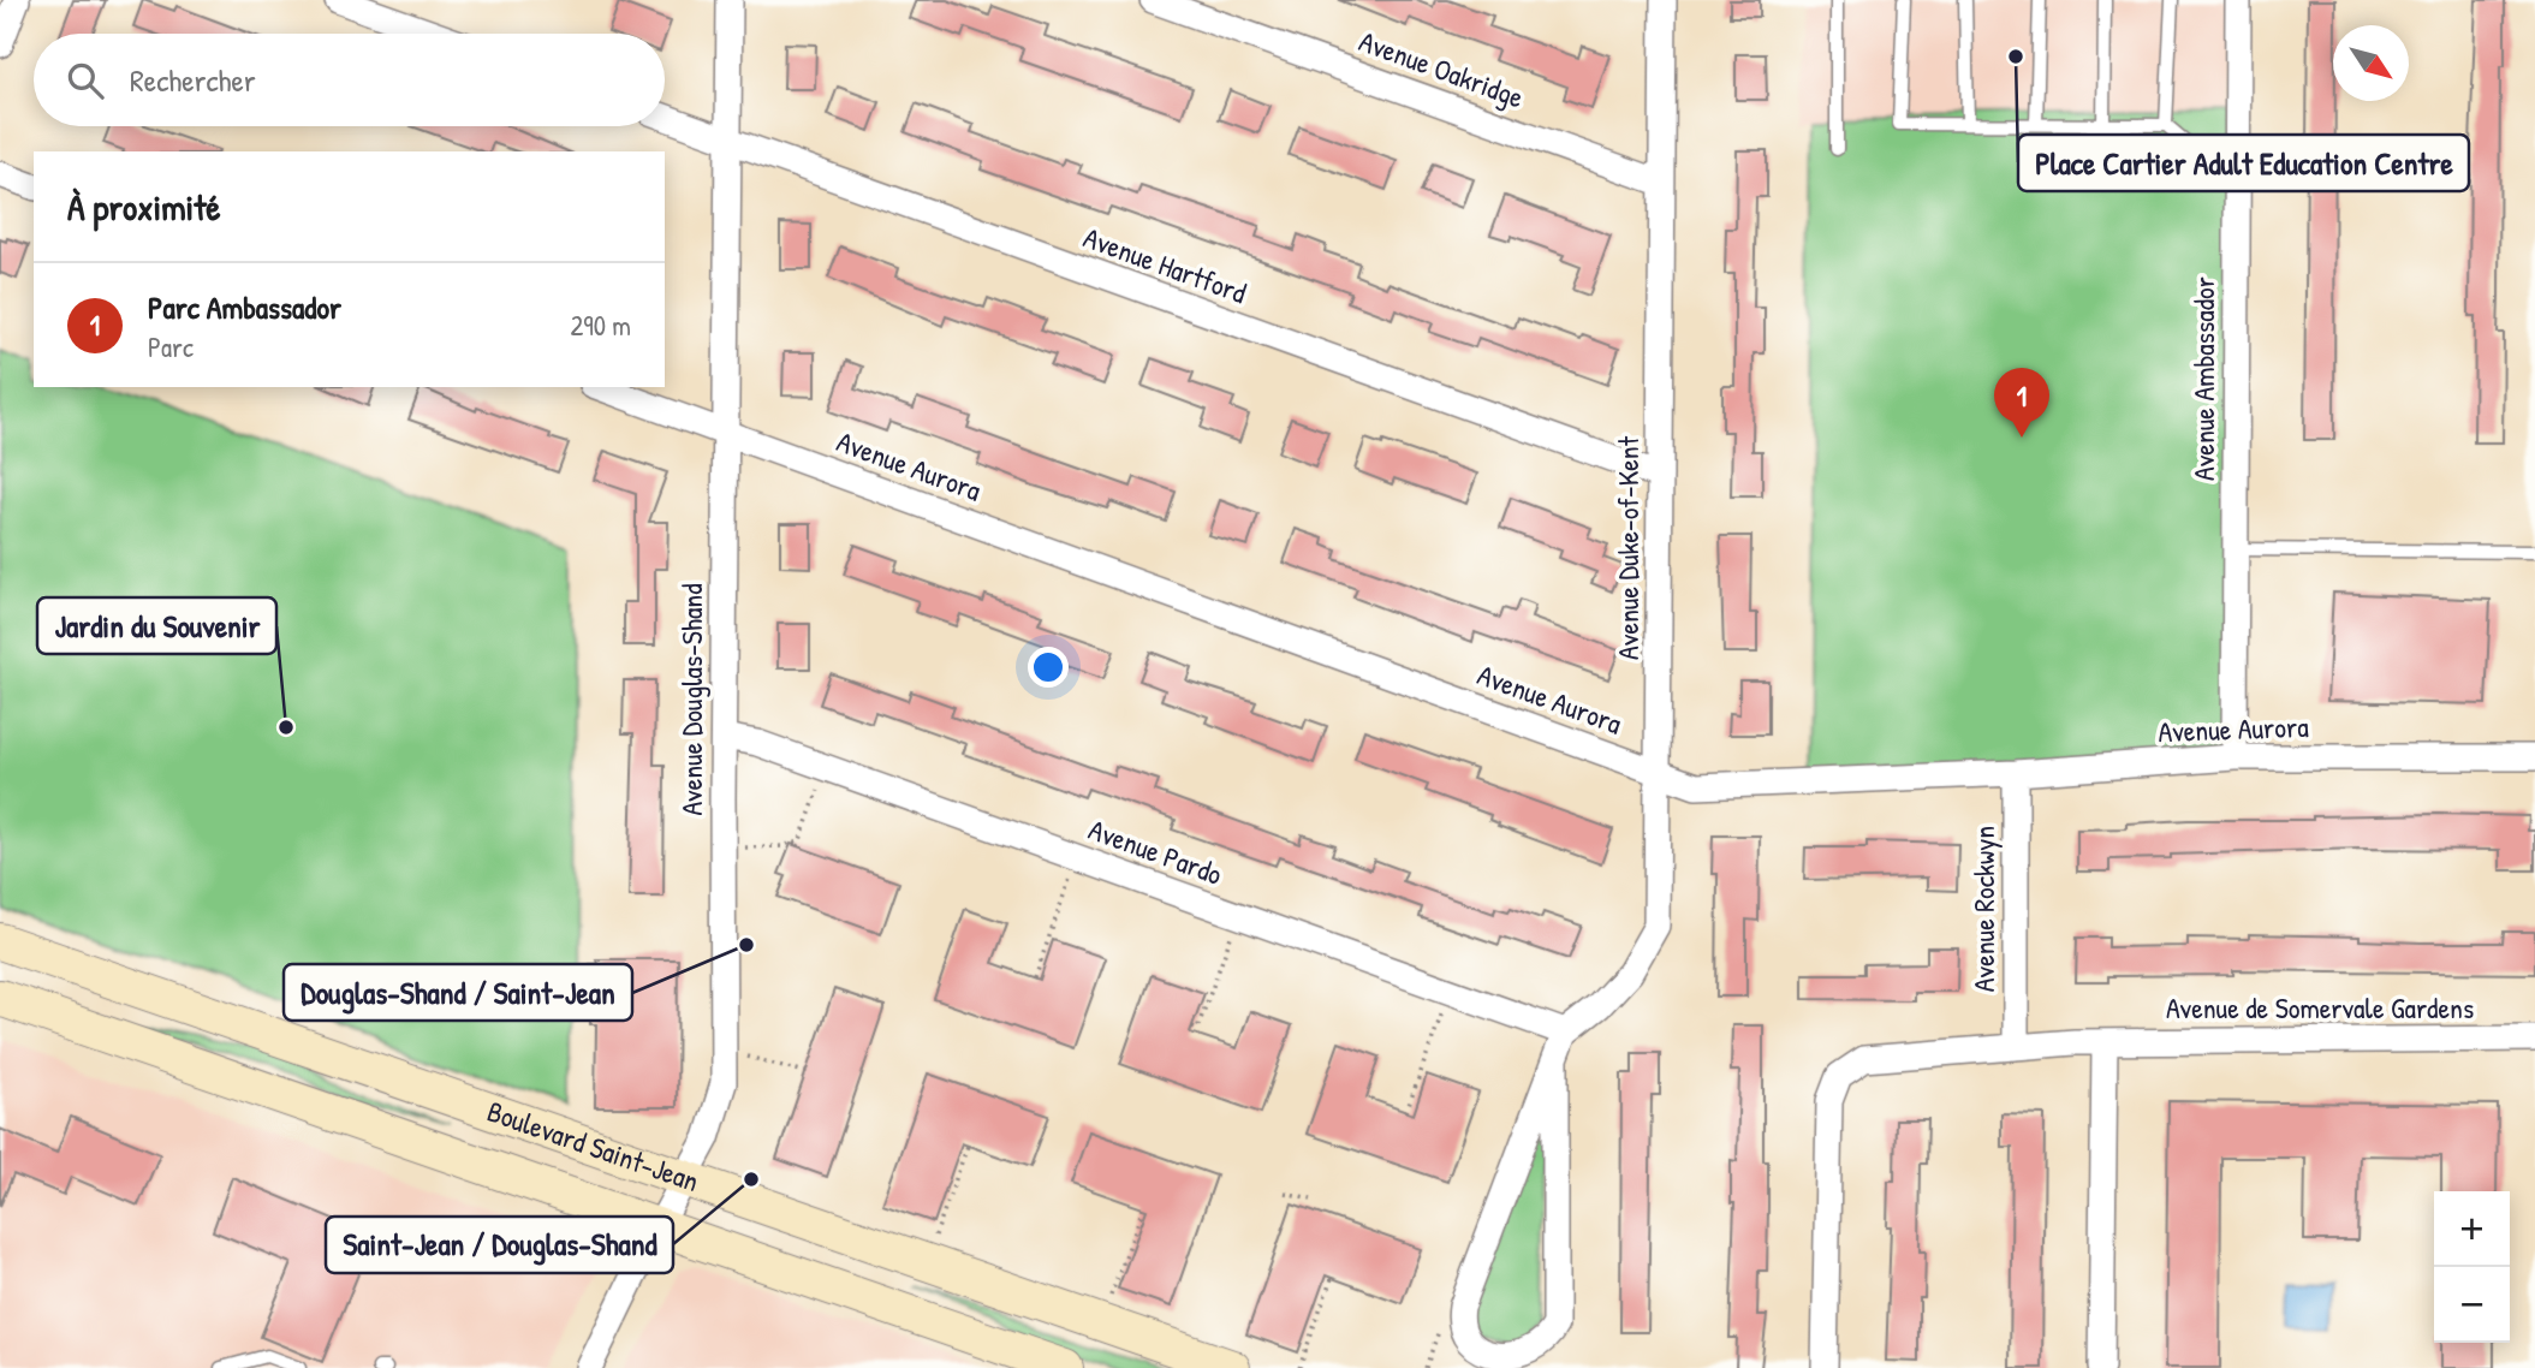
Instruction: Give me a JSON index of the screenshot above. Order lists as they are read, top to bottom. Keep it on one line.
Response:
{"streets":{"main road":["Boulevard Saint-Jean"],"street":["Avenue Oakridge","Avenue Hartford","Avenue Ambassador","Avenue Aurora","Avenue Duke-of-Kent","Avenue Douglas-Shand","Avenue Pardo","Avenue Rockwyn","Avenue de Somervale Gardens"]},"crossings":[["Avenue Oakridge","Avenue Duke-of-Kent"],["Avenue Hartford","Avenue Duke-of-Kent"],["Avenue Hartford","Avenue Douglas-Shand"],["Avenue Ambassador","Avenue Aurora"],["Avenue Aurora","Avenue Duke-of-Kent"],["Avenue Aurora","Avenue Douglas-Shand"],["Avenue Aurora","Avenue Rockwyn"],["Avenue Duke-of-Kent","Avenue Pardo"],["Avenue Douglas-Shand","Avenue Pardo"],["Avenue Douglas-Shand","Boulevard Saint-Jean"],["Avenue Rockwyn","Avenue de Somervale Gardens"]],"places":["Place Cartier Adult Education Centre","Jardin du Souvenir","Douglas-Shand / Saint-Jean","Saint-Jean / Douglas-Shand"],"north":"bottom right","page":{"search":"Rechercher","heading":"À proximité","list":[{"mark":"1","name":"Parc Ambassador","note":"Parc","value":"290 m"}],"pins":"1","map_buttons":["+","−"]}}
